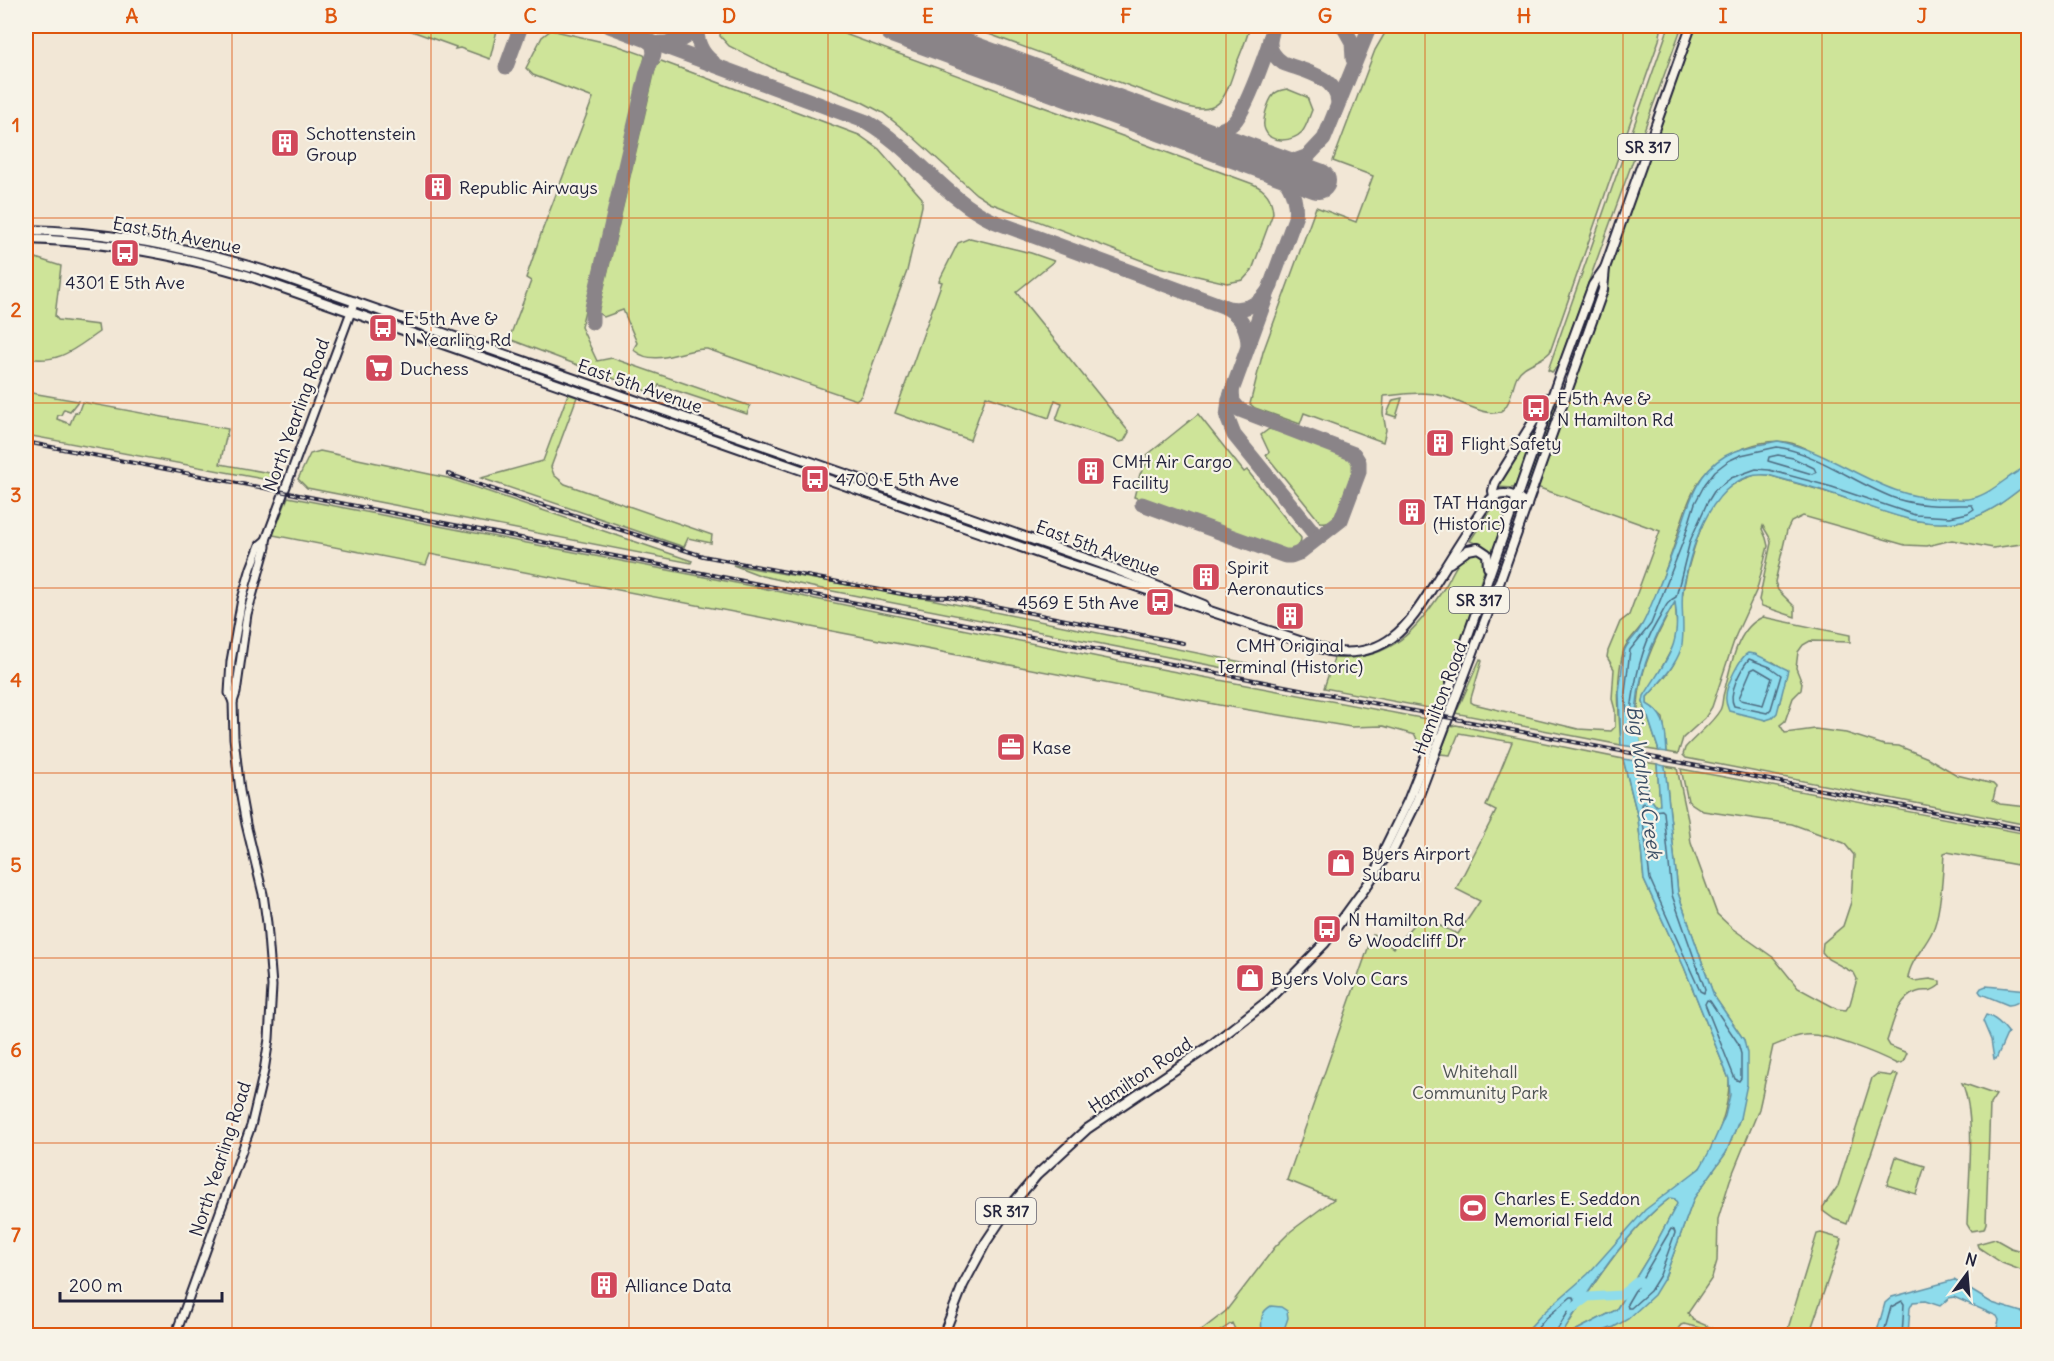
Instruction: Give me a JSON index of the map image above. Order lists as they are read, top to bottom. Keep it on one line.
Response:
{"streets":{"main road":["SR 317","East 5th Avenue","North Yearling Road","Hamilton Road"]},"crossings":[["East 5th Avenue","North Yearling Road"],["East 5th Avenue","Hamilton Road"]],"water":["Big Walnut Creek"],"parks":["Whitehall Community Park"],"places":{"building":["Schottenstein Group","Republic Airways","Flight Safety","CMH Air Cargo Facility","TAT Hangar (Historic)","Spirit Aeronautics","CMH Original Terminal (Historic)","Alliance Data"],"bus stop":["4301 E 5th Ave","E 5th Ave & N Yearling Rd","E 5th Ave & N Hamilton Rd","4700 E 5th Ave","4569 E 5th Ave","N Hamilton Rd & Woodcliff Dr"],"supermarket":["Duchess"],"office":["Kase"],"shop":["Byers Airport Subaru","Byers Volvo Cars"],"sports":["Charles E. Seddon Memorial Field"]},"scale_bar":"200 m","north":"top","grid":{"columns":["A","B","C","D","E","F","G","H","I","J"],"rows":["1","2","3","4","5","6","7"]}}
